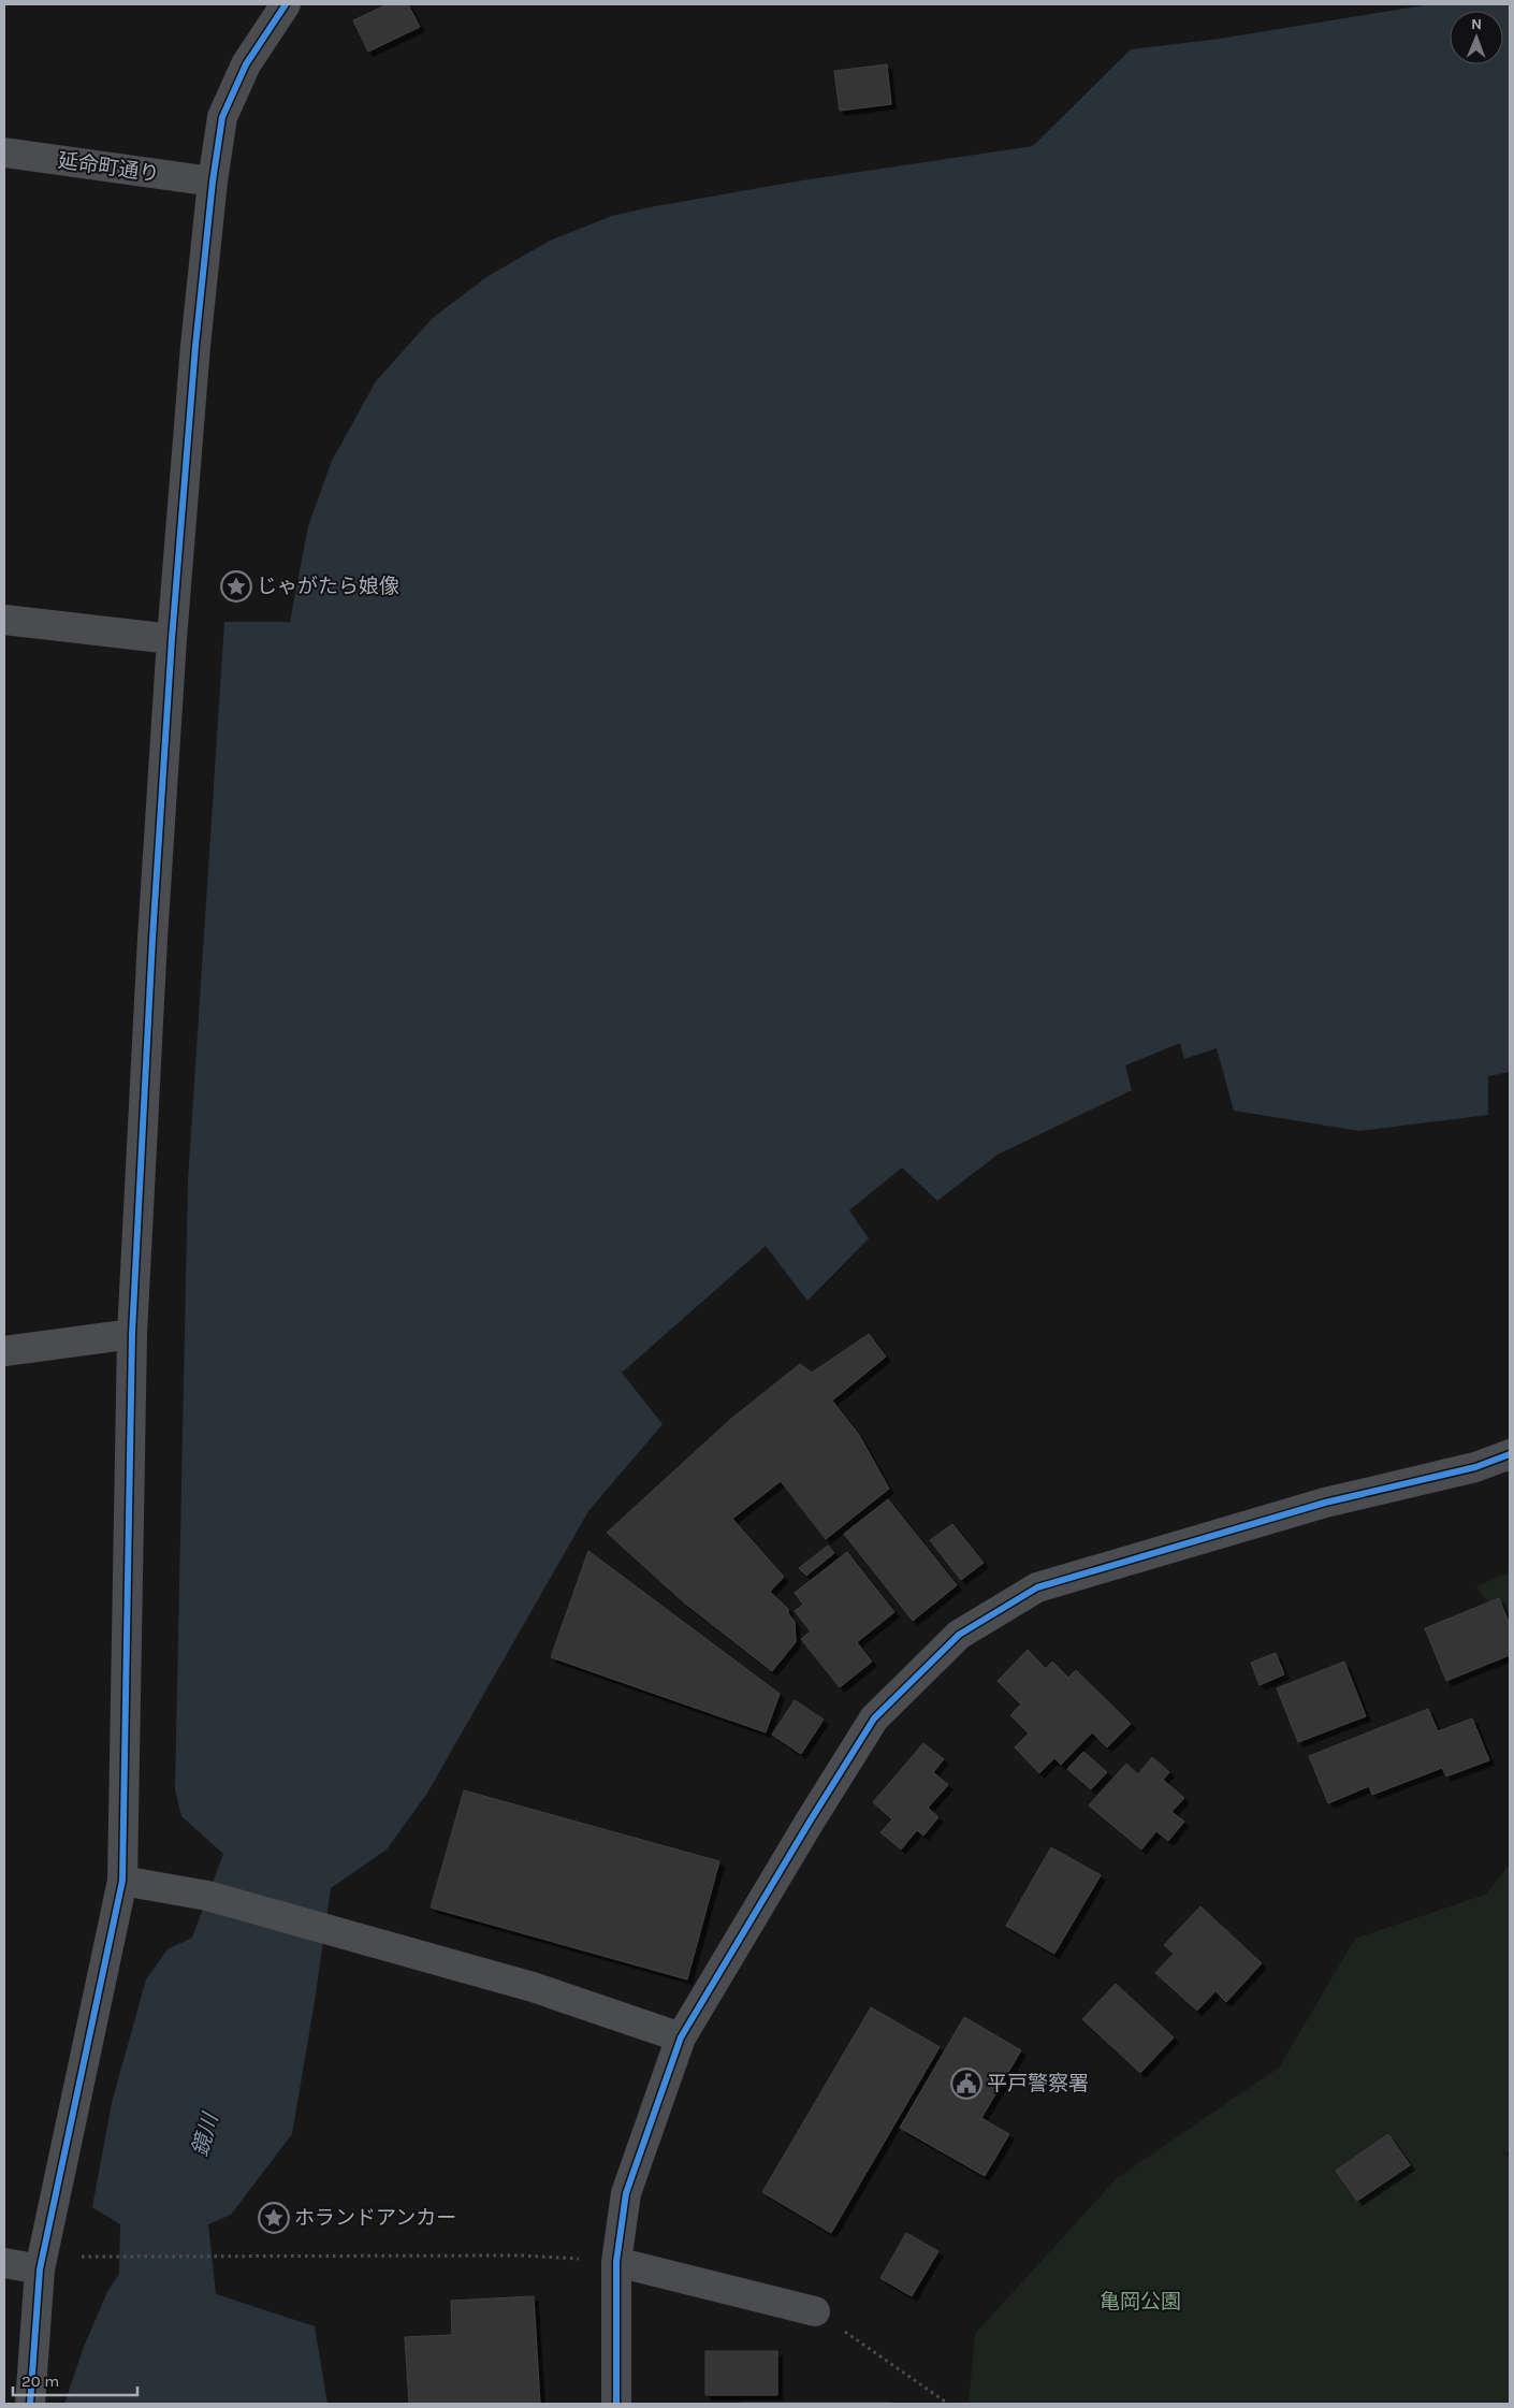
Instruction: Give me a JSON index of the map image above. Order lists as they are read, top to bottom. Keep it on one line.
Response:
{"streets":{"street":["延命町通り"]},"water":["鏡川"],"parks":["亀岡公園"],"places":{"place":["じゃがたら娘像","ホランドアンカー"],"public building":["平戸警察署"]},"scale_bar":"20 m","north":"top"}
